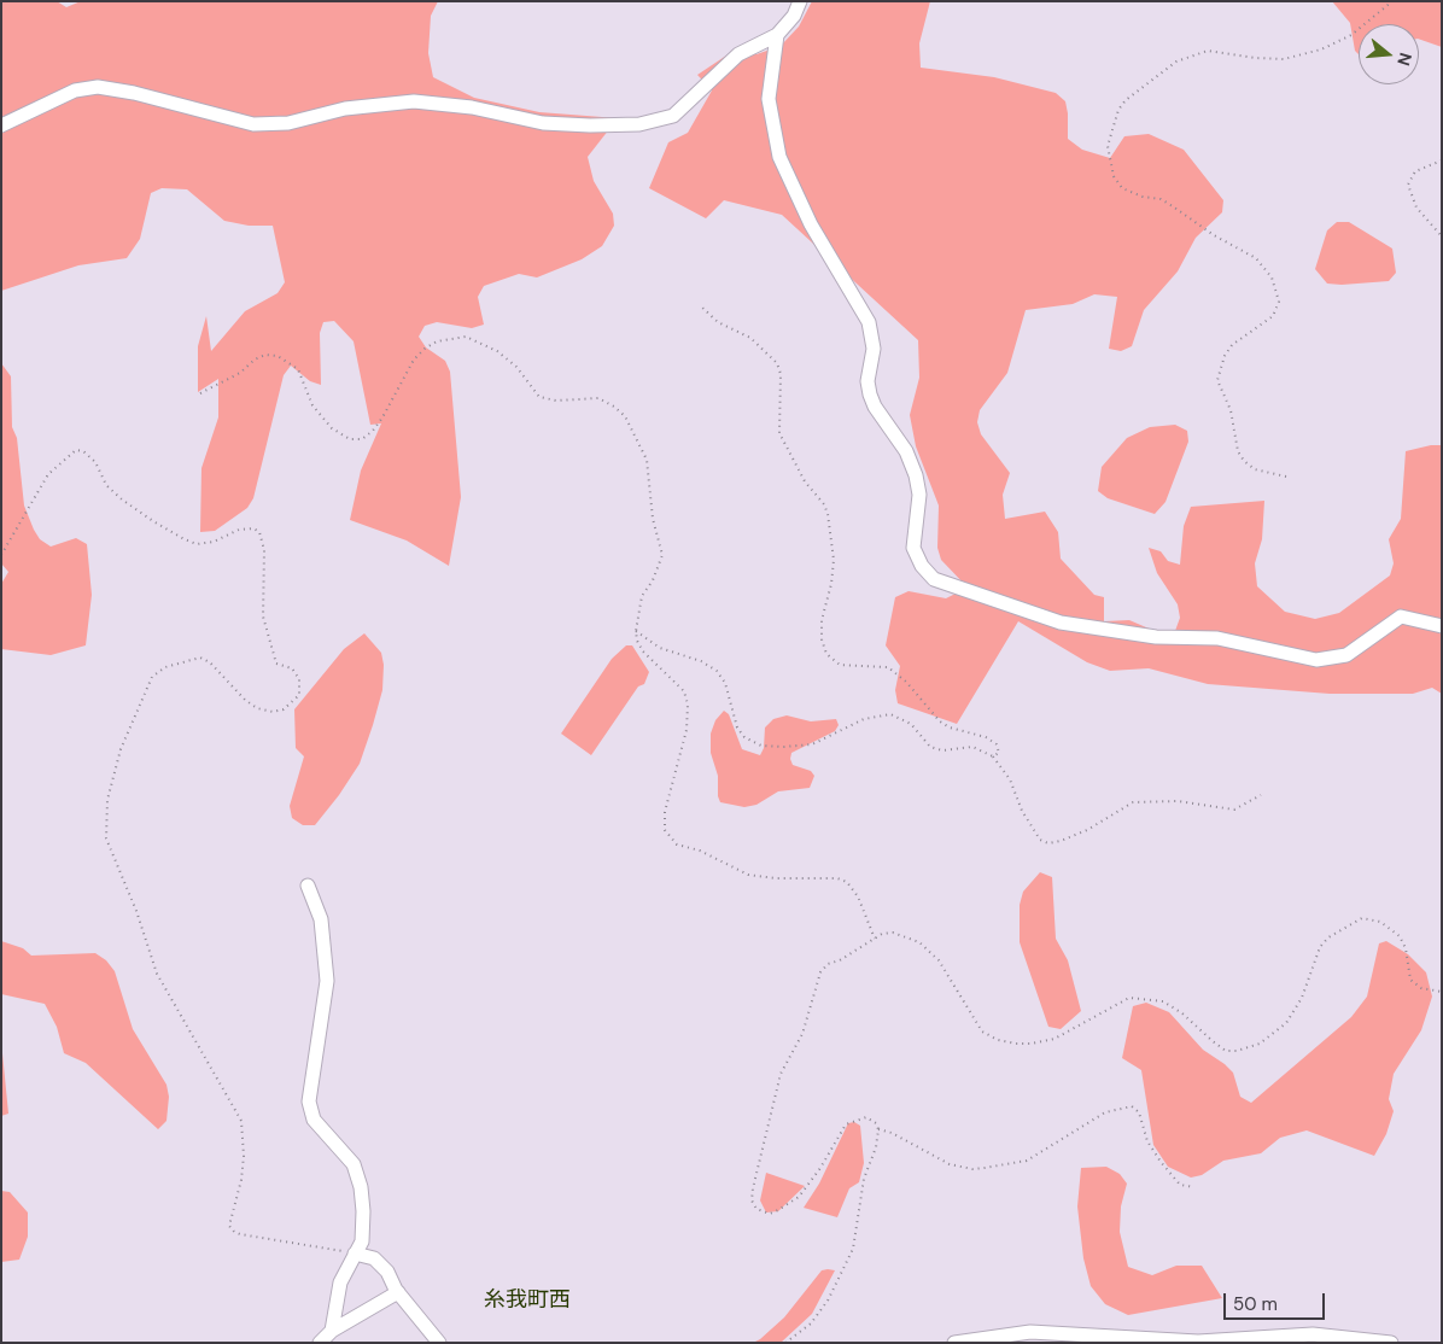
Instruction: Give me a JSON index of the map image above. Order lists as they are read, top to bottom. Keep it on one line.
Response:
{"districts":["糸我町西"],"scale_bar":"50 m","north":"right"}
